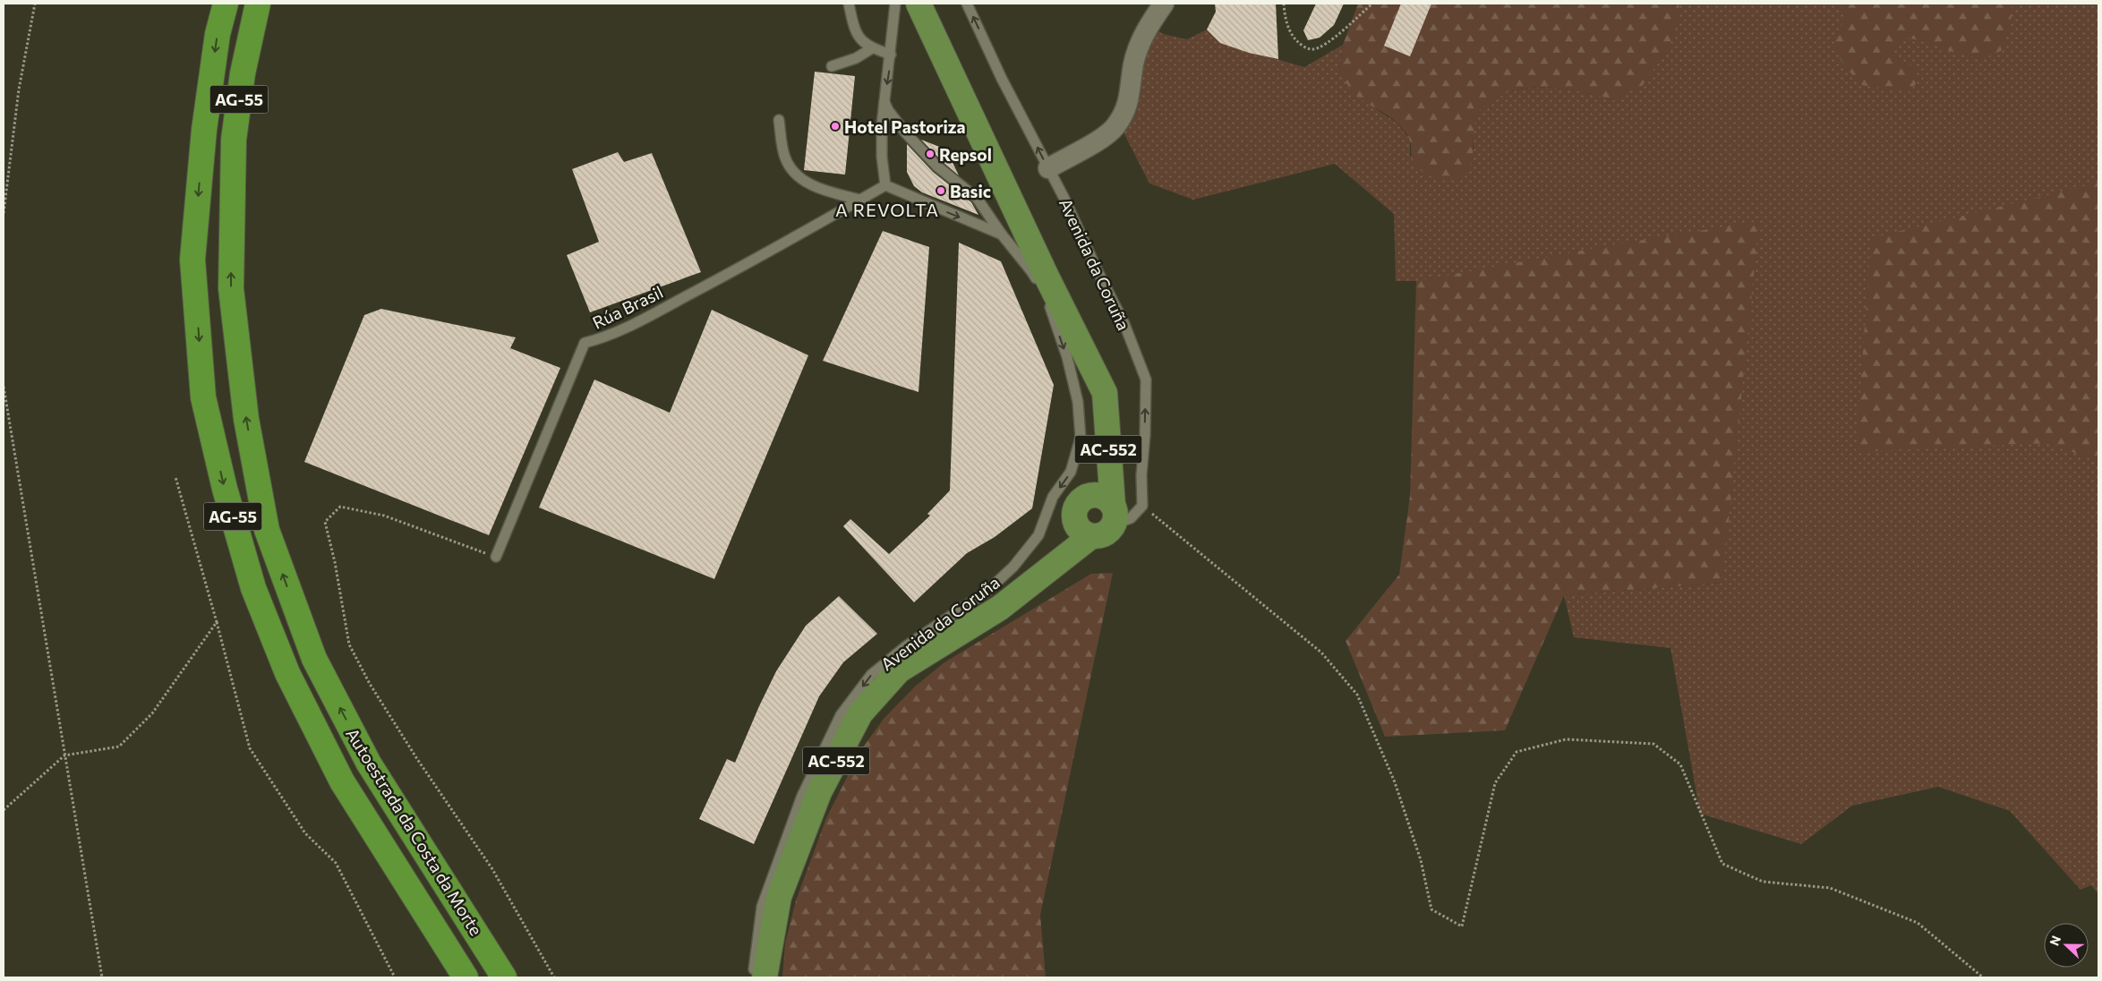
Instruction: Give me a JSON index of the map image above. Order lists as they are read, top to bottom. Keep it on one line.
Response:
{"streets":{"highway":["AG-55","Autoestrada da Costa da Morte"],"main road":["Avenida da Coruña","AC-552"],"lane":["Rúa Brasil"]},"crossings":[["Avenida da Coruña","Rúa Brasil"]],"districts":["A REVOLTA"],"places":["Hotel Pastoriza","Repsol","Basic"],"north":"left"}
